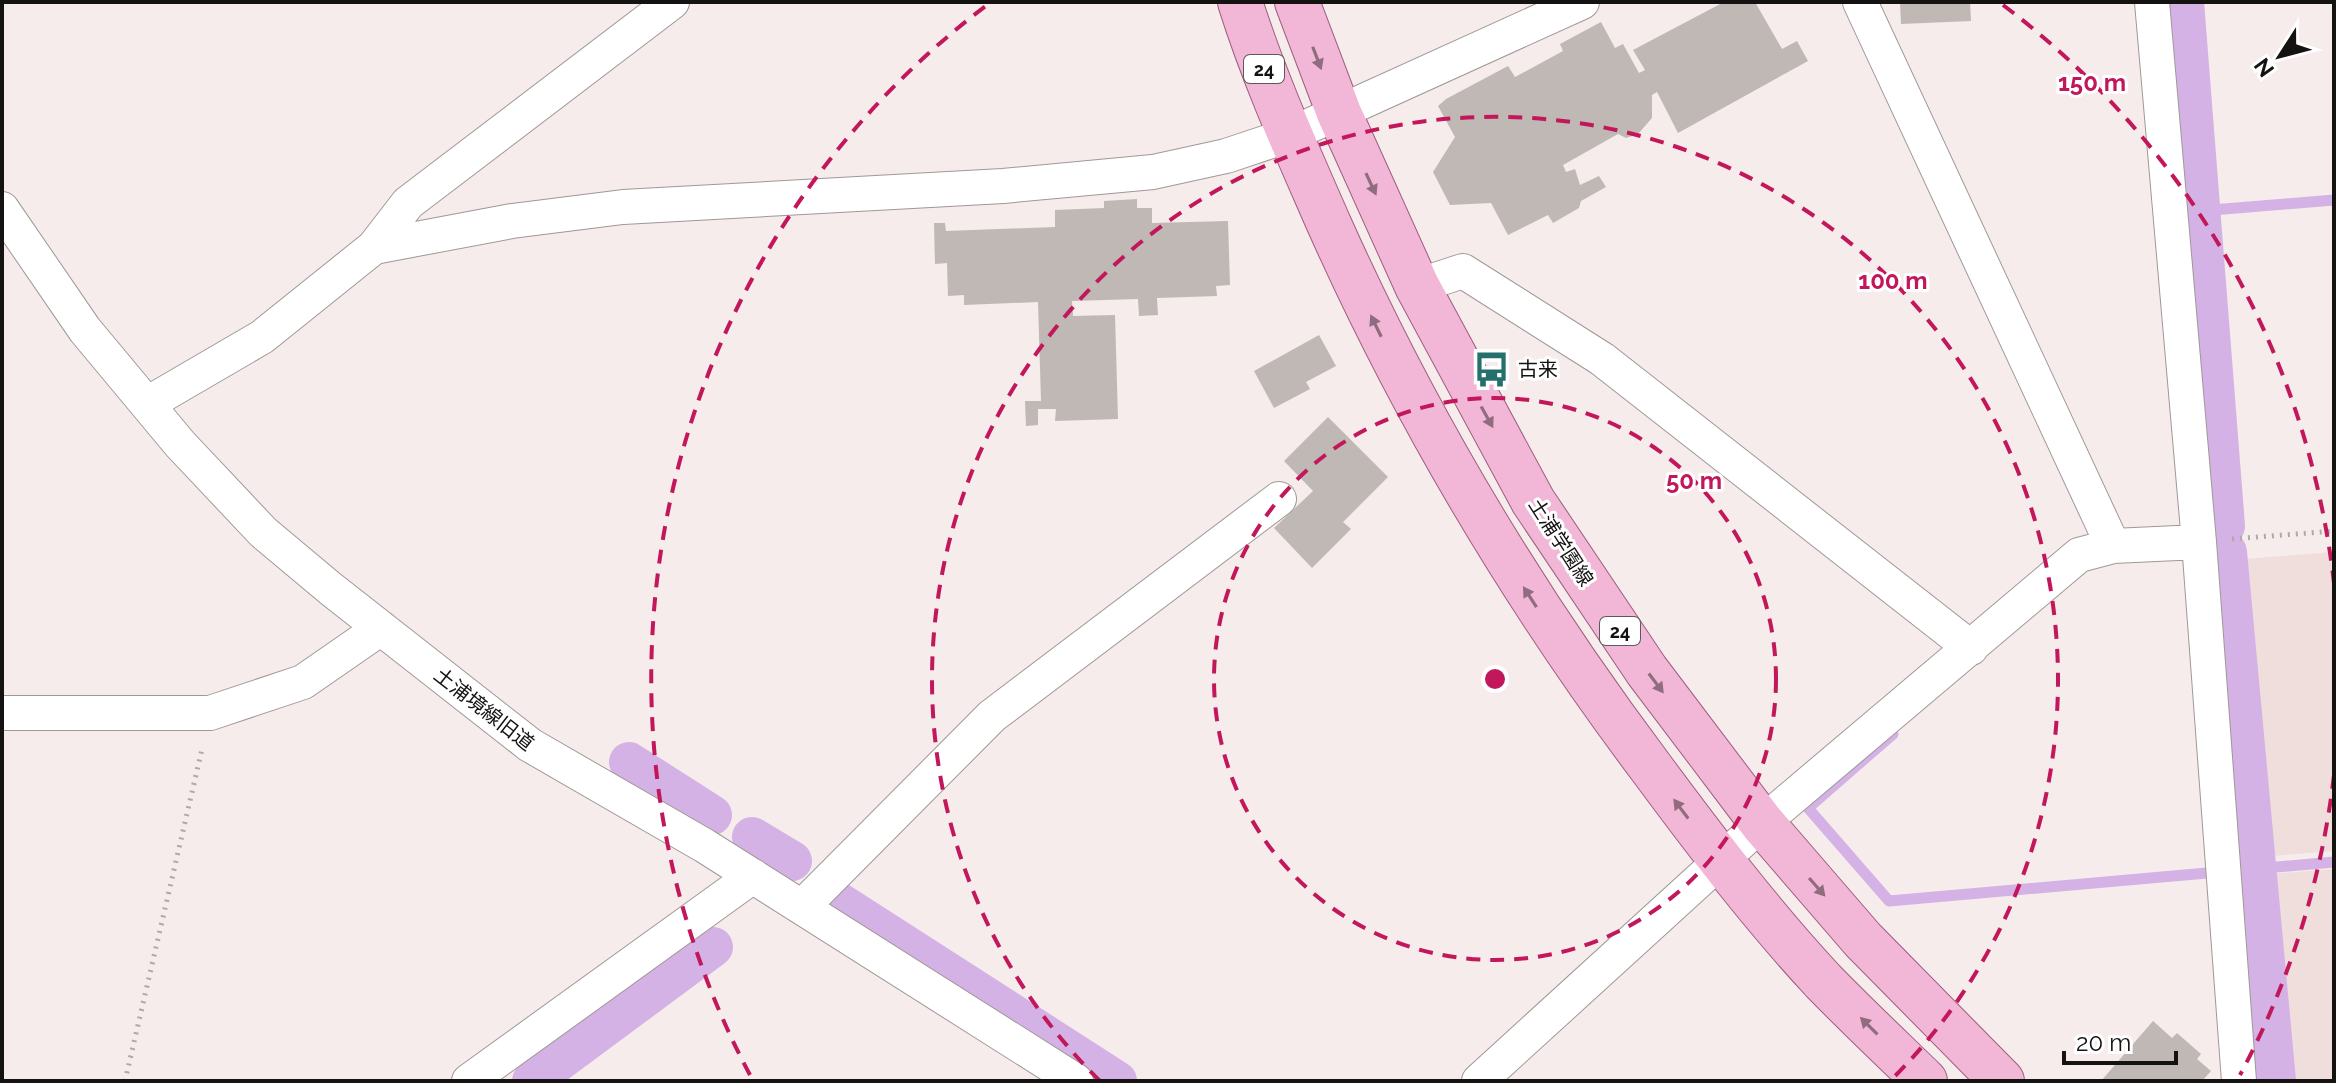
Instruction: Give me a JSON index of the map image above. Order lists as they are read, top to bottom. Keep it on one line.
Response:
{"streets":{"main road":["24","土浦学園線"],"street":["土浦境線旧道"]},"places":{"bus stop":["古来"]},"scale_bar":"20 m","north":"bottom left","rings":["150 m","100 m","50 m"]}
